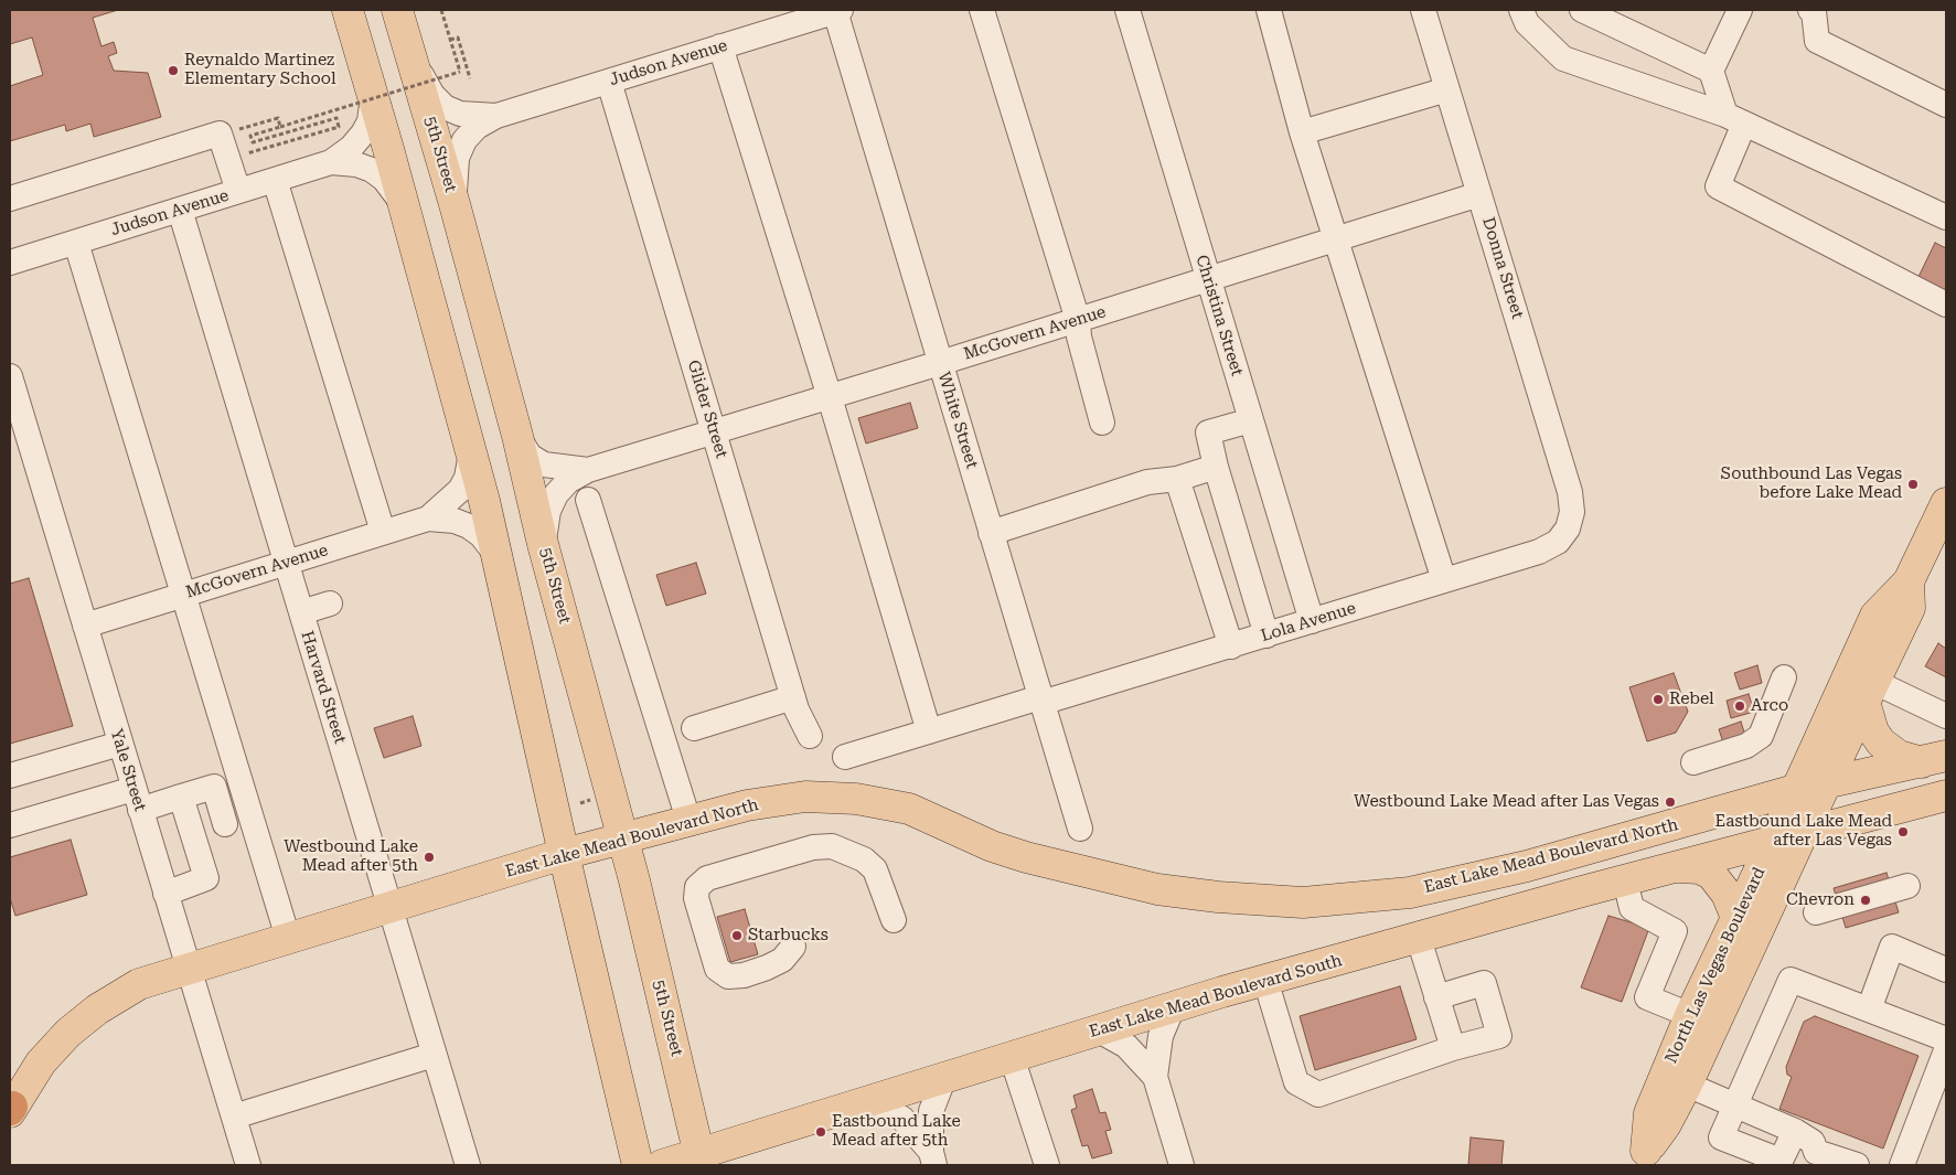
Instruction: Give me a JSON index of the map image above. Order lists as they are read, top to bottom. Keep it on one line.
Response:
{"streets":{"main road":["5th Street","East Lake Mead Boulevard North","North Las Vegas Boulevard","East Lake Mead Boulevard South"],"street":["Judson Avenue","Donna Street","Christina Street","McGovern Avenue","Glider Street","White Street","Lola Avenue","Harvard Street","Yale Street"]},"crossings":[["Judson Avenue","5th Street"],["Judson Avenue","Glider Street"],["Judson Avenue","White Street"],["Judson Avenue","Harvard Street"],["5th Street","McGovern Avenue"],["5th Street","East Lake Mead Boulevard North"],["5th Street","East Lake Mead Boulevard South"],["Donna Street","McGovern Avenue"],["Donna Street","Lola Avenue"],["Christina Street","McGovern Avenue"],["Christina Street","Lola Avenue"],["McGovern Avenue","Glider Street"],["McGovern Avenue","White Street"],["McGovern Avenue","Harvard Street"],["McGovern Avenue","Yale Street"],["White Street","Lola Avenue"],["Harvard Street","East Lake Mead Boulevard North"],["Yale Street","East Lake Mead Boulevard North"],["East Lake Mead Boulevard North","North Las Vegas Boulevard"],["North Las Vegas Boulevard","East Lake Mead Boulevard South"]],"places":["Reynaldo Martinez Elementary School","Southbound Las Vegas before Lake Mead","Rebel","Arco","Westbound Lake Mead after Las Vegas","Eastbound Lake Mead after Las Vegas","Westbound Lake Mead after 5th","Chevron","Starbucks","Eastbound Lake Mead after 5th"]}
